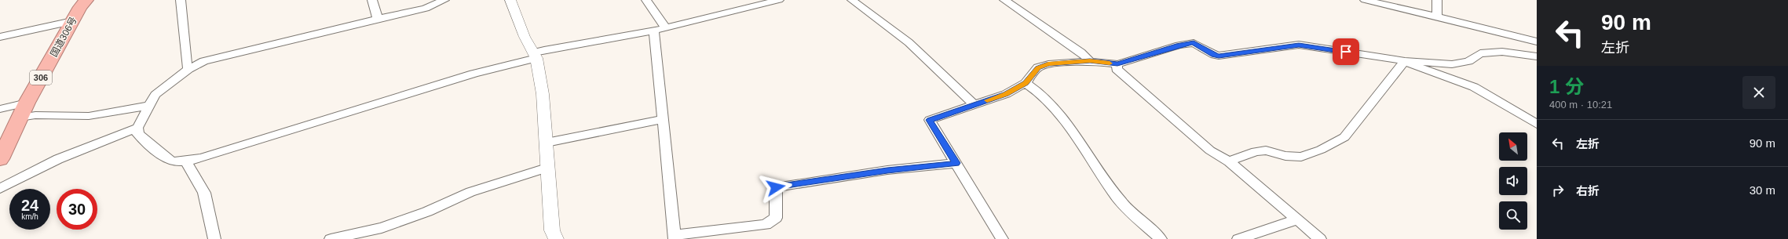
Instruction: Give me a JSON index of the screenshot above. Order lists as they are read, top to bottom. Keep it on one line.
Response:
{"streets":{"highway":["国道306号","306"]},"north":"top left","page":{"turn":["90 m","左折"],"heading":["1 分","400 m · 10:21"],"list":[{"name":"左折","value":"90 m"},{"name":"右折","value":"30 m"}],"speed":"24 km/h","limit":"30"}}
